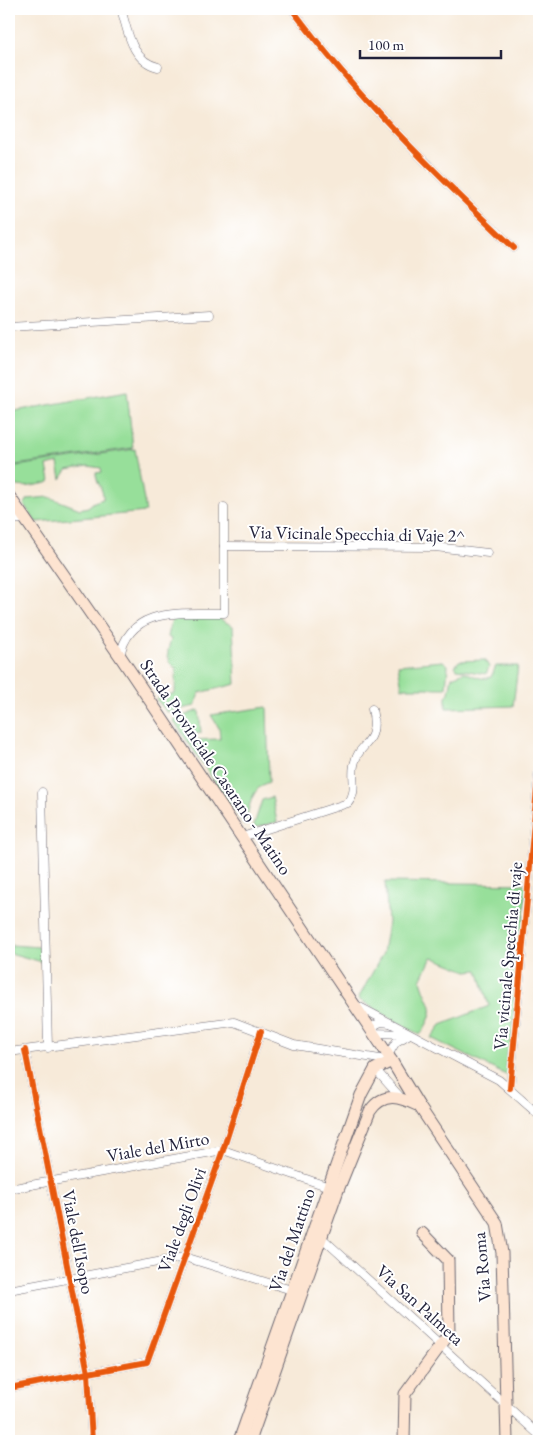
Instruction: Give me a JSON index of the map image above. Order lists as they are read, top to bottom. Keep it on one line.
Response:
{"streets":{"main road":["Strada Provinciale Casarano - Matino","Via del Mattino","Via Roma"],"street":["Via Vicinale Specchia di Vaje 2^","Via vicinale Specchia di vaje","Viale del Mirto","Viale degli Olivi","Viale dell'Isopo","Via San Palmeta"]},"crossings":[["Via Vicinale Specchia di Vaje 2^","Strada Provinciale Casarano - Matino"],["Strada Provinciale Casarano - Matino","Via Roma"],["Viale del Mirto","Viale degli Olivi"],["Viale del Mirto","Via del Mattino"],["Viale del Mirto","Viale dell'Isopo"],["Viale degli Olivi","Viale dell'Isopo"],["Via del Mattino","Via Roma"],["Via del Mattino","Via San Palmeta"],["Via Roma","Via San Palmeta"]],"scale_bar":"100 m"}
